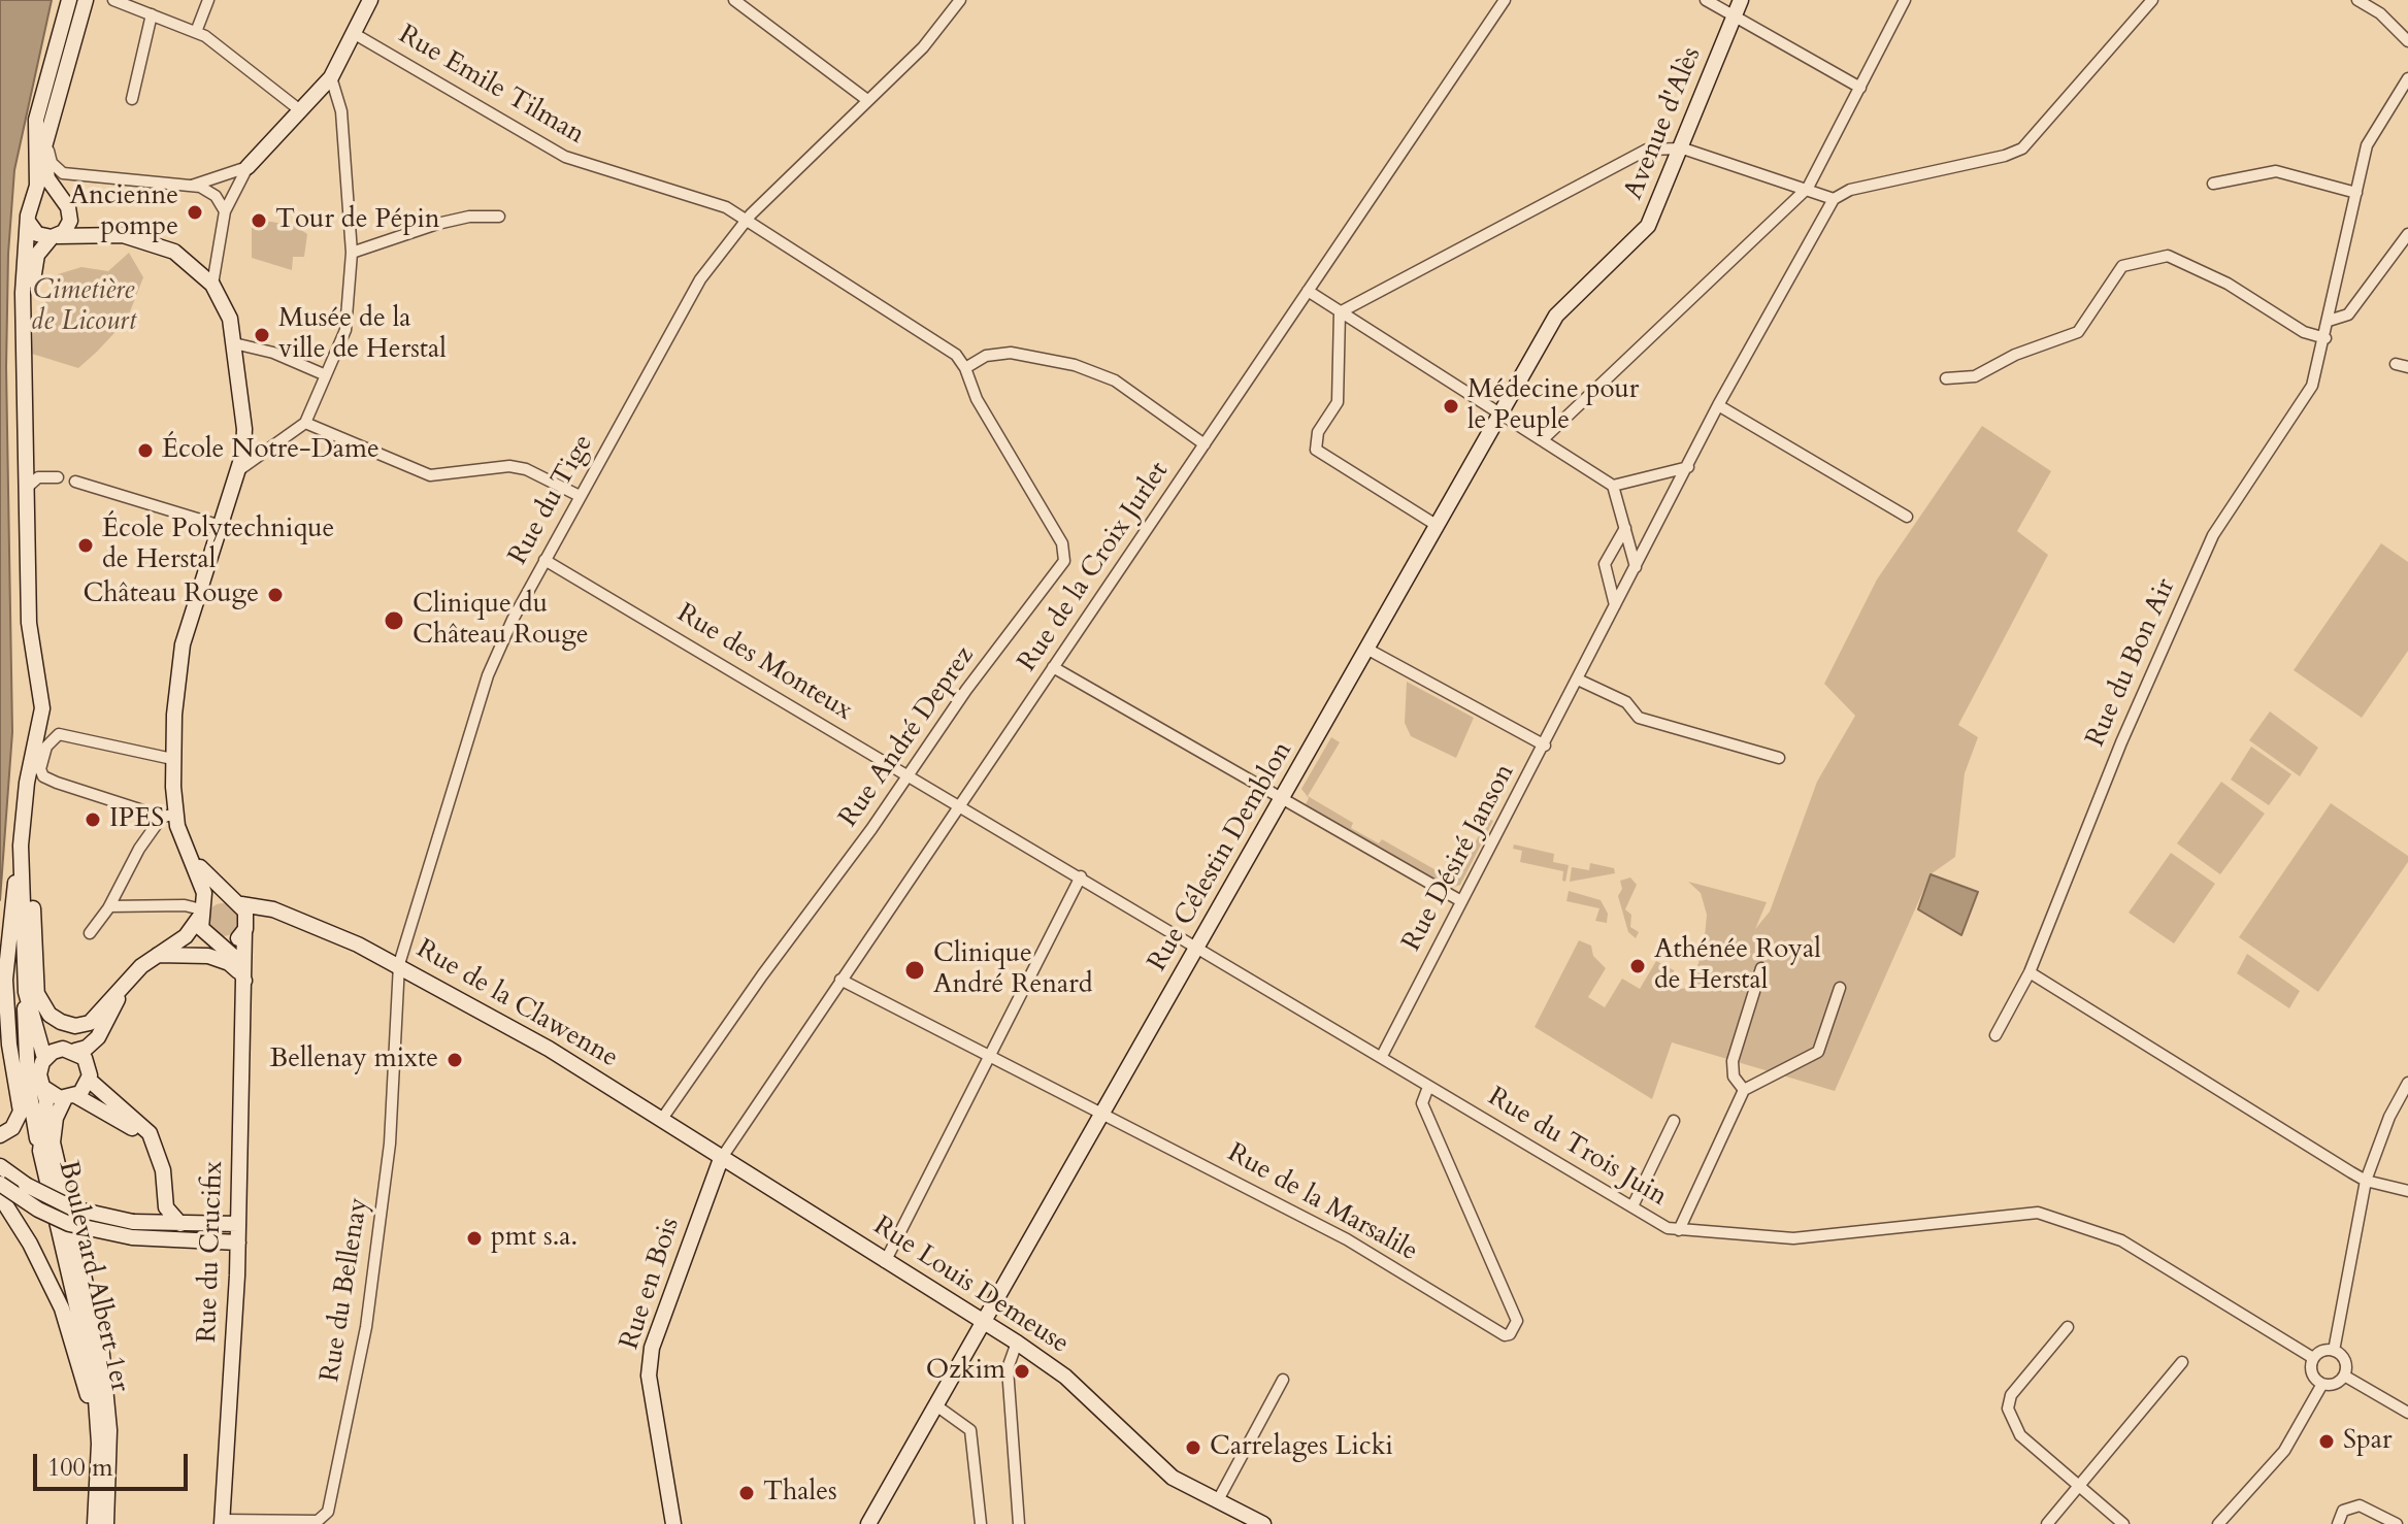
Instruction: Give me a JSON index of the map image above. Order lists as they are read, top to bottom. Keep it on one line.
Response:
{"streets":{"street":["Rue Emile Tilman","Avenue d'Alès","Rue du Tige","Rue de la Croix Jurlet","Rue des Monteux","Rue du Bon Air","Rue André Deprez","Rue Célestin Demblon","Rue Désiré Janson","Rue de la Clawenne","Rue du Trois Juin","Rue de la Marsalile","Rue du Crucifix","Boulevard Albert 1er","Rue en Bois","Rue Louis Demeuse","Rue du Bellenay"]},"crossings":[["Rue Emile Tilman","Rue du Tige"],["Rue Emile Tilman","Rue André Deprez"],["Avenue d'Alès","Rue Célestin Demblon"],["Rue du Tige","Rue des Monteux"],["Rue du Tige","Rue de la Clawenne"],["Rue du Tige","Rue du Bellenay"],["Rue de la Croix Jurlet","Rue des Monteux"],["Rue de la Croix Jurlet","Rue de la Clawenne"],["Rue de la Croix Jurlet","Rue du Trois Juin"],["Rue de la Croix Jurlet","Rue en Bois"],["Rue de la Croix Jurlet","Rue Louis Demeuse"],["Rue des Monteux","Rue André Deprez"],["Rue des Monteux","Rue du Trois Juin"],["Rue André Deprez","Rue de la Clawenne"],["Rue Célestin Demblon","Rue du Trois Juin"],["Rue Célestin Demblon","Rue de la Marsalile"],["Rue Célestin Demblon","Rue Louis Demeuse"],["Rue Désiré Janson","Rue du Trois Juin"],["Rue de la Clawenne","Rue du Crucifix"],["Rue de la Clawenne","Rue en Bois"],["Rue de la Clawenne","Rue Louis Demeuse"],["Rue de la Clawenne","Rue du Bellenay"],["Rue du Trois Juin","Rue de la Marsalile"],["Rue du Crucifix","Rue du Bellenay"],["Rue en Bois","Rue Louis Demeuse"]],"parks":["Cimetière de Licourt"],"places":["Ancienne pompe","Tour de Pépin","Musée de la ville de Herstal","Médecine pour le Peuple","École Notre-Dame","École Polytechnique de Herstal","Château Rouge","Clinique du Château Rouge","IPES","Athénée Royal de Herstal","Clinique André Renard","Bellenay mixte","pmt s.a.","Ozkim","Spar","Carrelages Licki","Thales"],"scale_bar":"100 m"}
